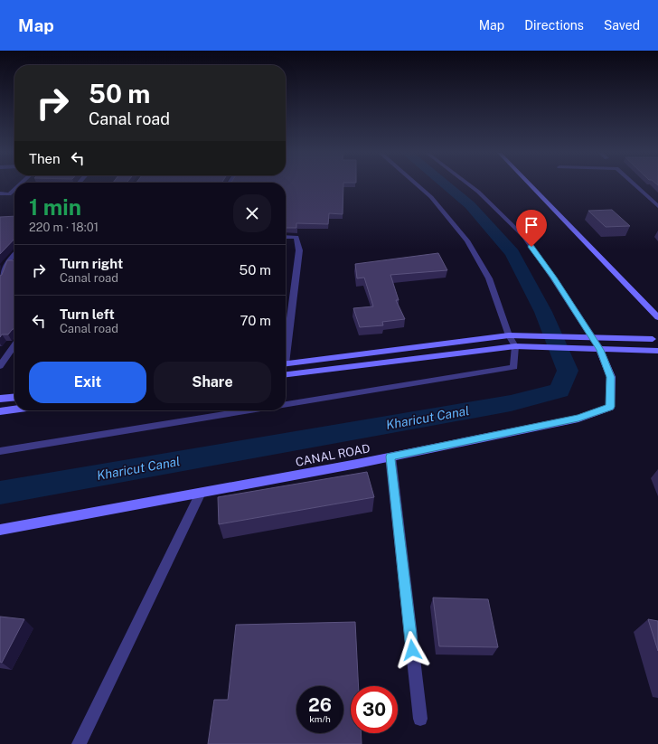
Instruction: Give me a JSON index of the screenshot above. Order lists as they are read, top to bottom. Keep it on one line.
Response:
{"streets":{"street":["CANAL ROAD"]},"water":["Kharicut Canal"],"page":{"header":"Map","nav":["Map","Directions","Saved"],"turn":["50 m","Canal road"],"then":"Then","heading":["1 min","220 m · 18:01"],"list":[{"name":"Turn right","note":"Canal road","value":"50 m"},{"name":"Turn left","note":"Canal road","value":"70 m"}],"buttons":["Exit","Share"],"speed":"26 km/h","limit":"30"}}
